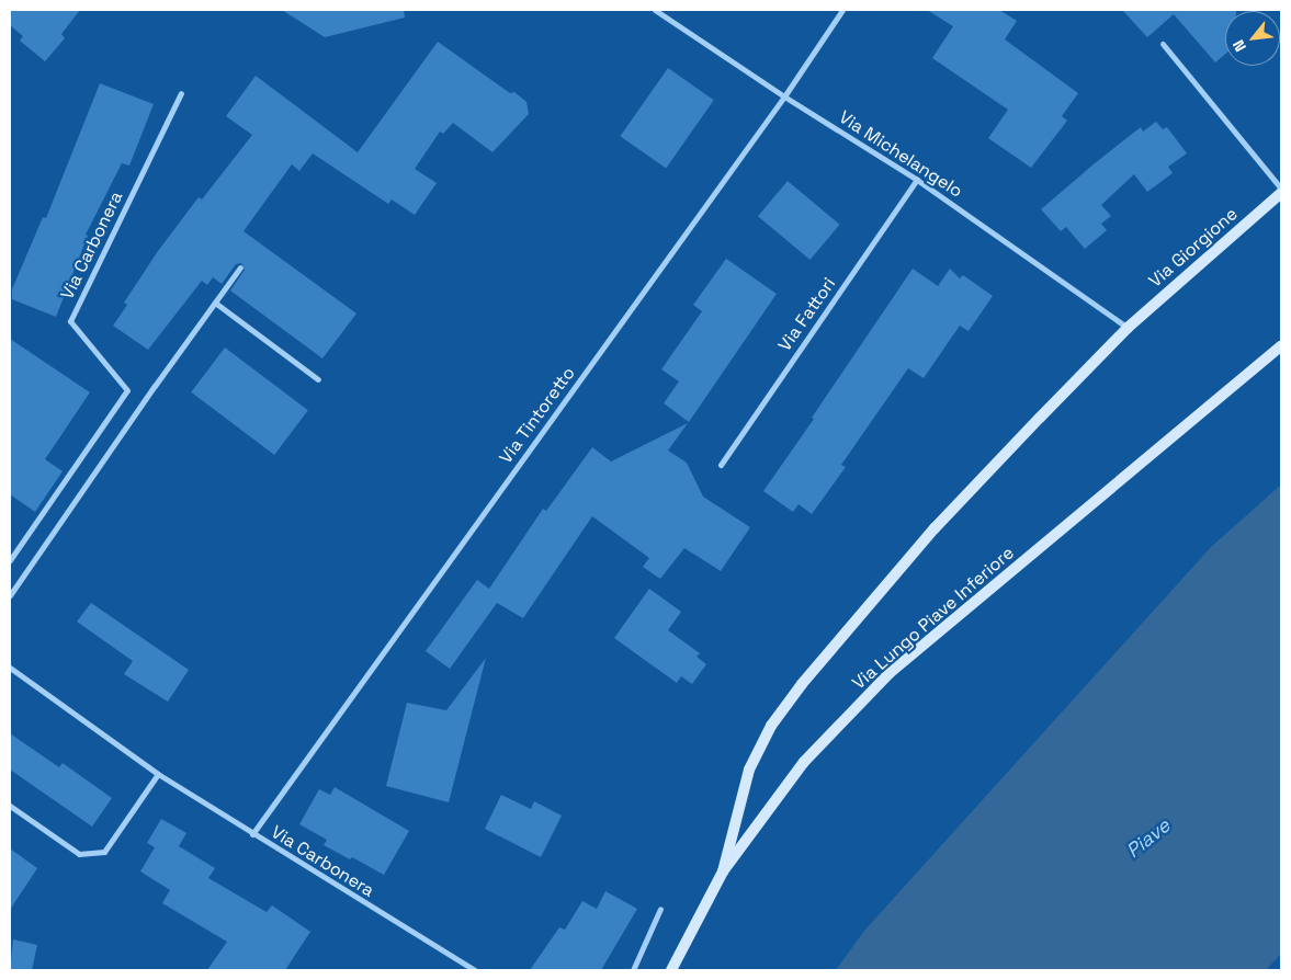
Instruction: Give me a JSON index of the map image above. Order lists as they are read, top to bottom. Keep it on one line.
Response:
{"streets":{"main road":["Via Giorgione","Via Lungo Piave Inferiore"],"street":["Via Michelangelo","Via Carbonera","Via Fattori","Via Tintoretto"]},"crossings":[["Via Michelangelo","Via Giorgione"],["Via Michelangelo","Via Fattori"],["Via Michelangelo","Via Tintoretto"],["Via Carbonera","Via Tintoretto"],["Via Giorgione","Via Lungo Piave Inferiore"]],"water":["Piave"],"north":"bottom left"}
